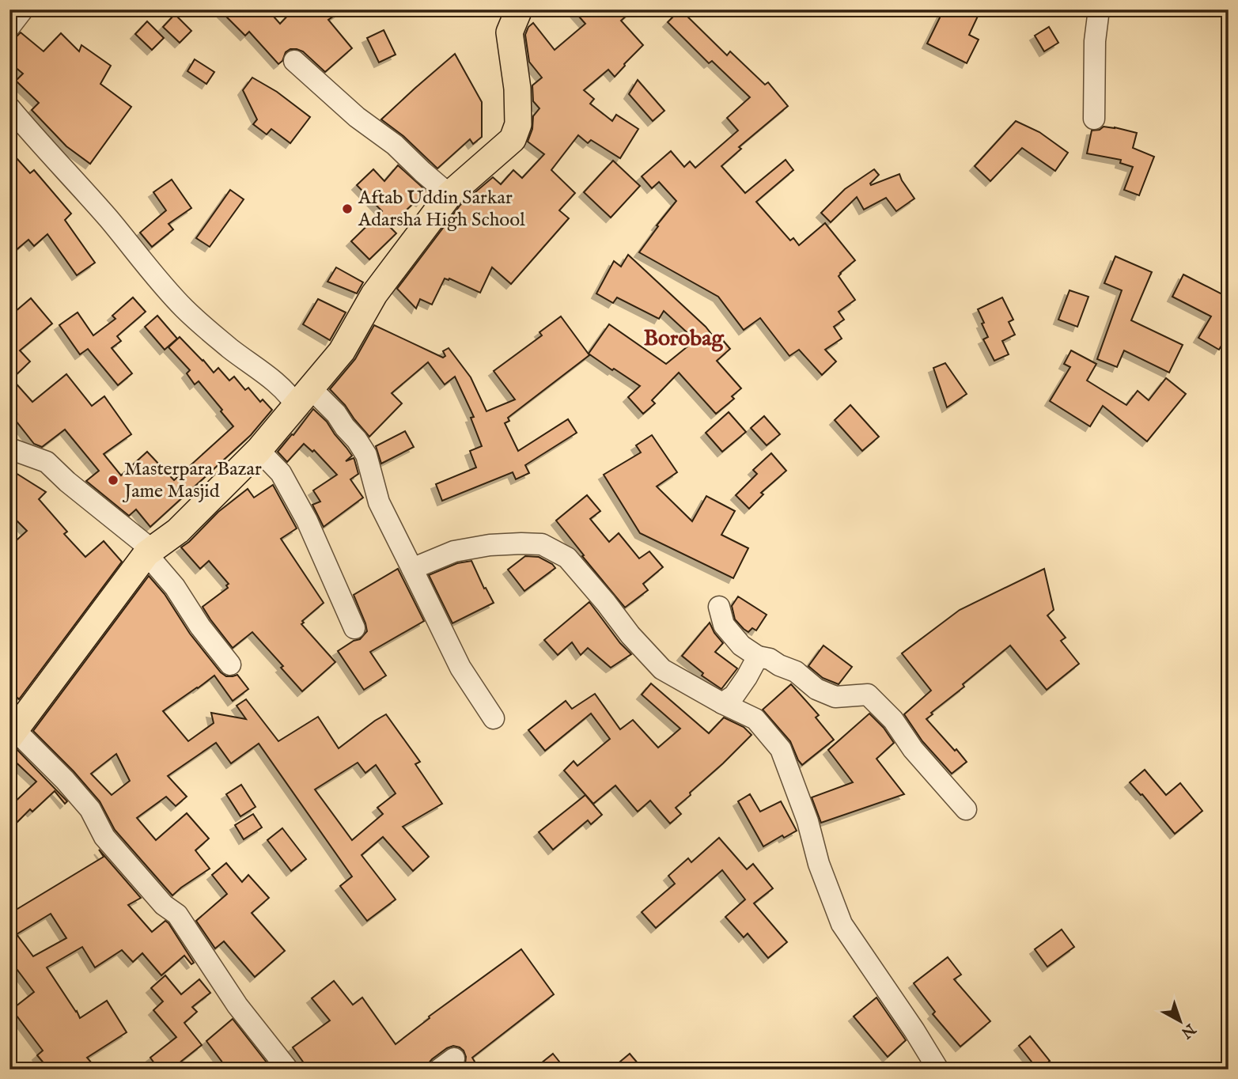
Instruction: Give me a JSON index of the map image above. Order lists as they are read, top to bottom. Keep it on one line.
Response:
{"districts":["Borobag"],"places":["Aftab Uddin Sarkar Adarsha High School","Masterpara Bazar Jame Masjid"],"north":"bottom right"}
